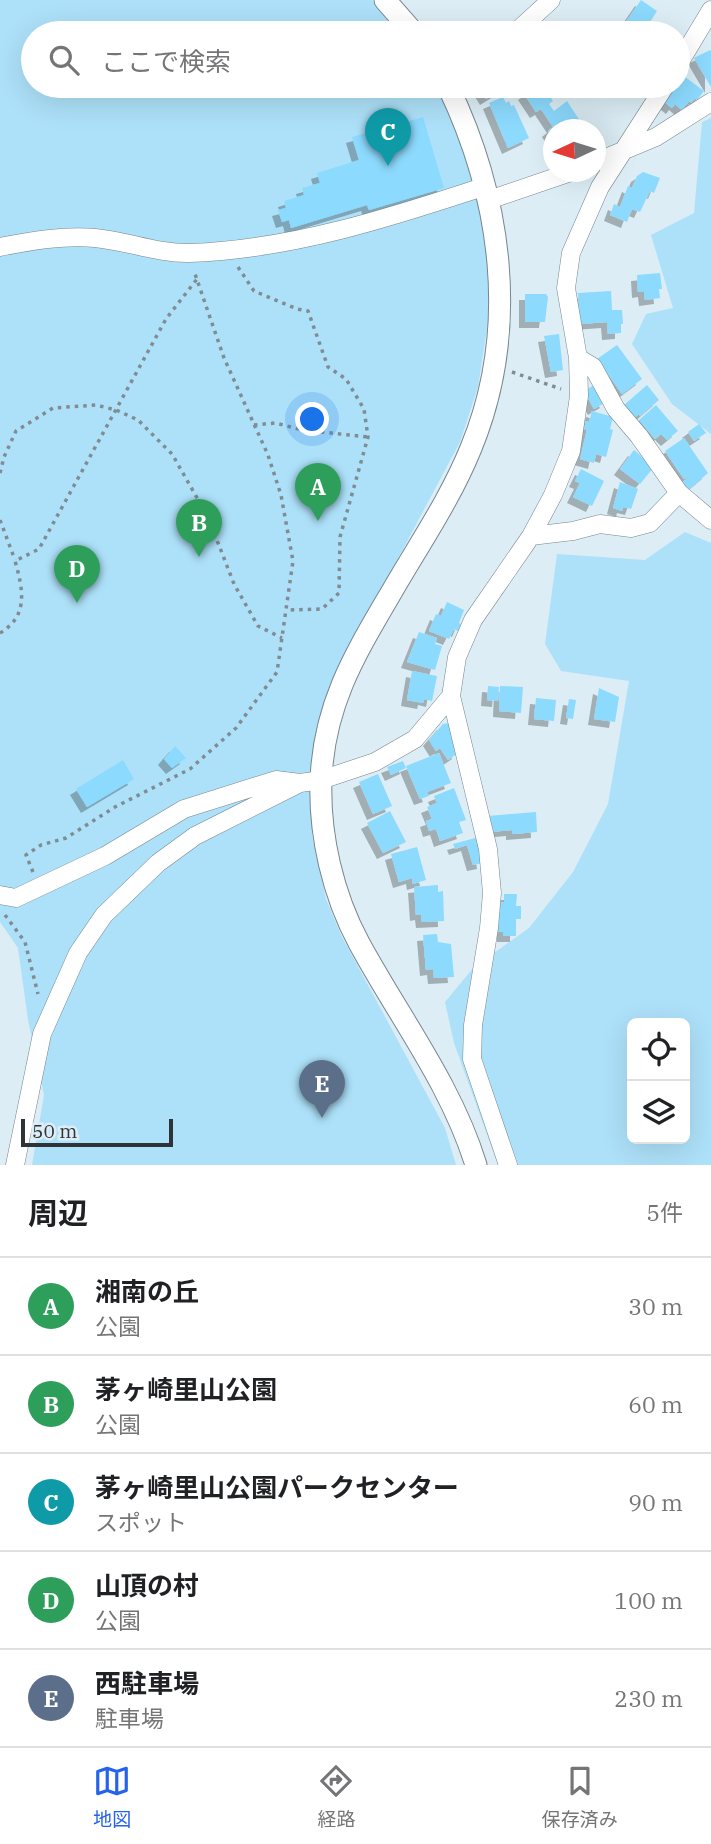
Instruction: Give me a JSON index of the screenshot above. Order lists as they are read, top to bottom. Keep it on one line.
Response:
{"scale_bar":"50 m","north":"left","page":{"search":"ここで検索","pins":["C","A","B","D","E"],"scale":"50 m","heading":["周辺","5件"],"list":[{"mark":"A","name":"湘南の丘","note":"公園","value":"30 m"},{"mark":"B","name":"茅ヶ崎里山公園","note":"公園","value":"60 m"},{"mark":"C","name":"茅ヶ崎里山公園パークセンター","note":"スポット","value":"90 m"},{"mark":"D","name":"山頂の村","note":"公園","value":"100 m"},{"mark":"E","name":"西駐車場","note":"駐車場","value":"230 m"}],"nav":["地図","経路","保存済み"]}}
